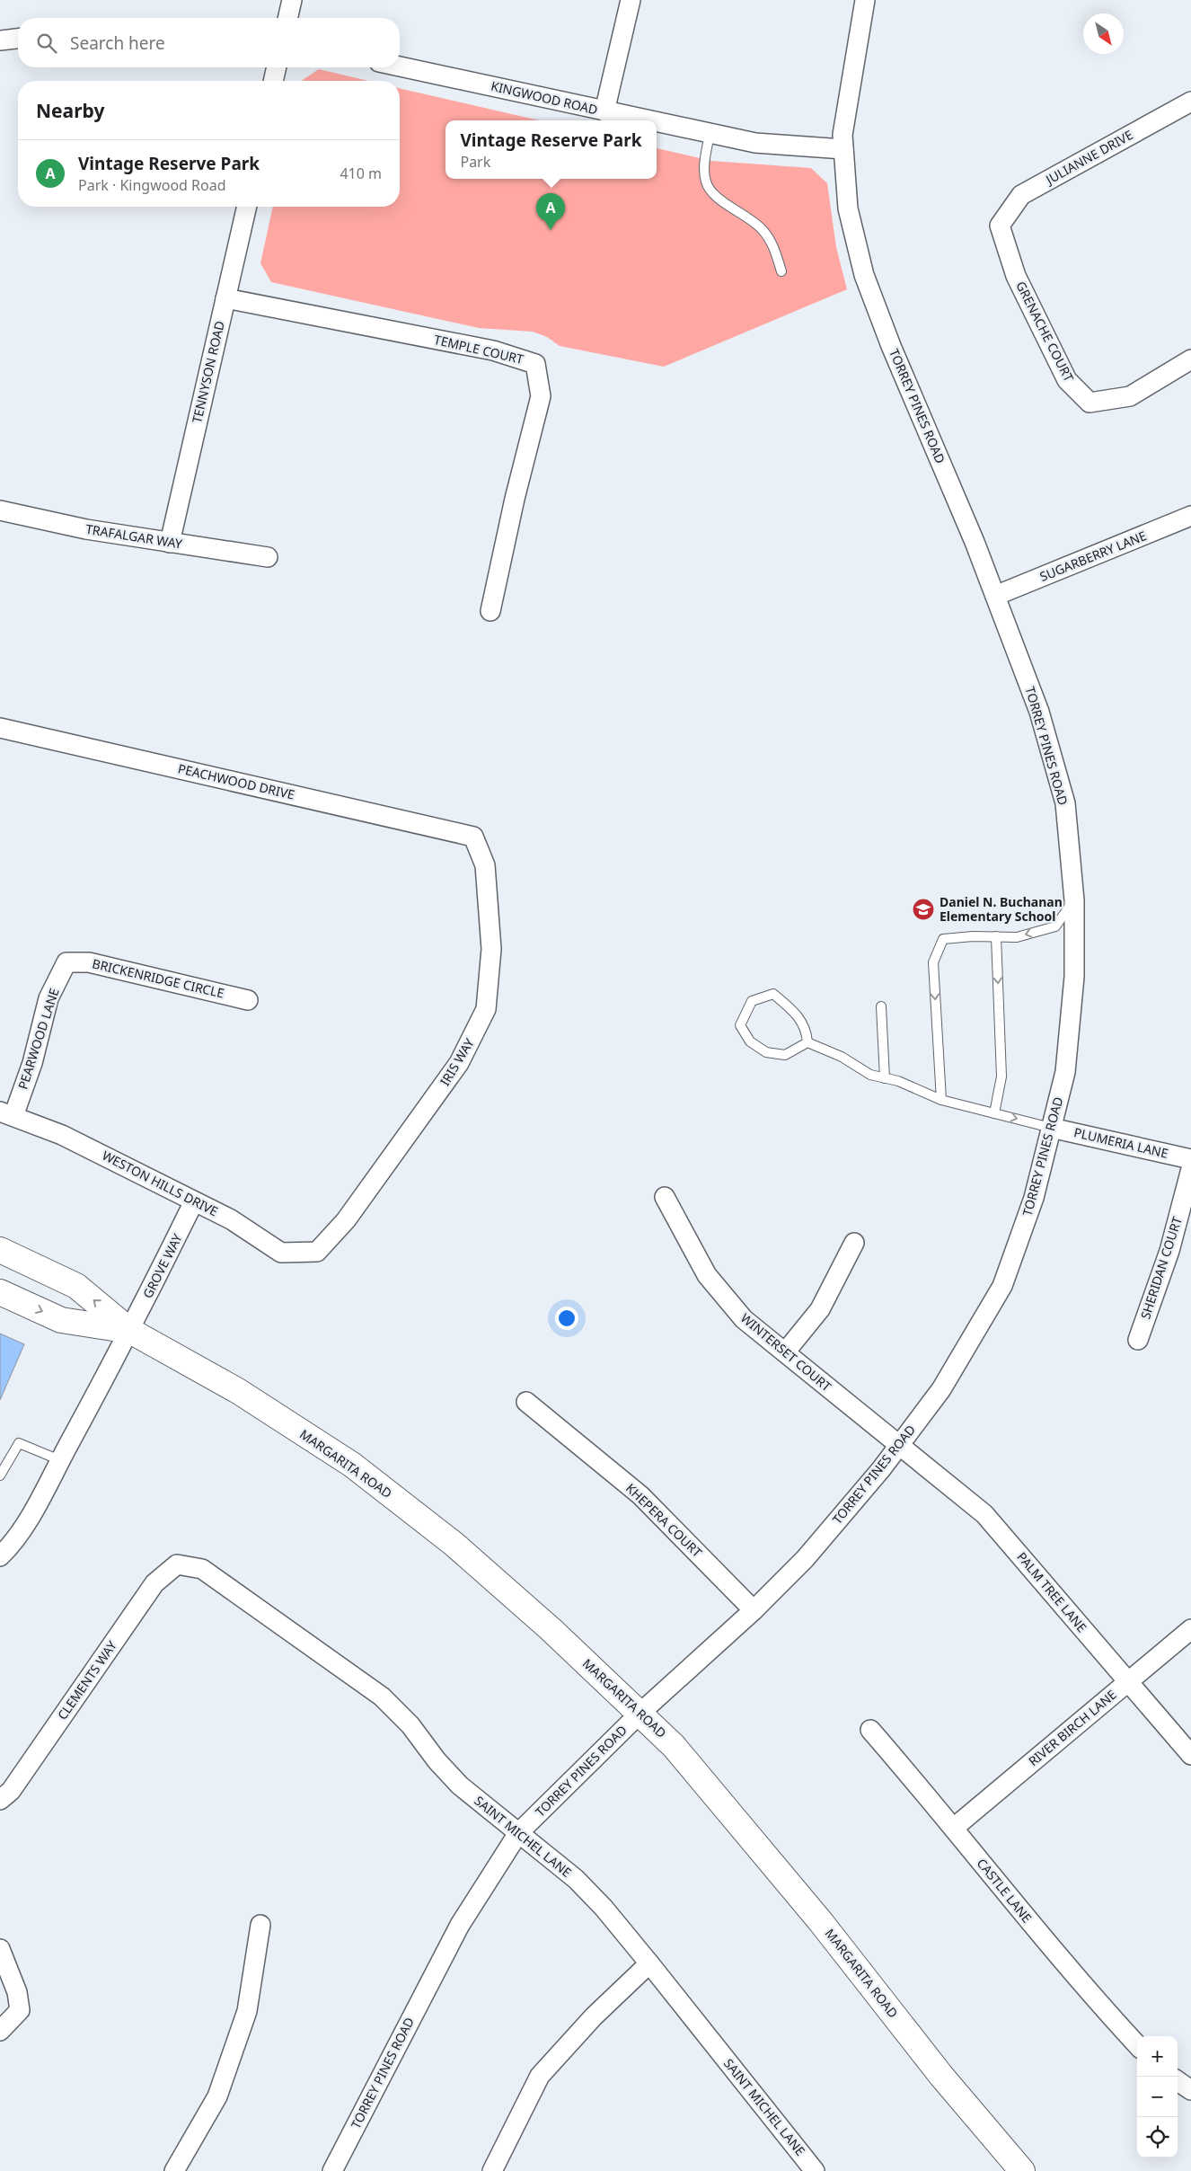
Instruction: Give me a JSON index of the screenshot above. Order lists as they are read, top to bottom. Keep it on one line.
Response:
{"streets":{"main road":["MARGARITA ROAD"],"street":["KINGWOOD ROAD","JULIANNE DRIVE","GRENACHE COURT","TEMPLE COURT","TENNYSON ROAD","TORREY PINES ROAD","TRAFALGAR WAY","SUGARBERRY LANE","PEACHWOOD DRIVE","BRICKENRIDGE CIRCLE","PEARWOOD LANE","IRIS WAY","PLUMERIA LANE","WESTON HILLS DRIVE","GROVE WAY","SHERIDAN COURT","WINTERSET COURT","KHEPERA COURT","PALM TREE LANE","CLEMENTS WAY","RIVER BIRCH LANE","SAINT MICHEL LANE","CASTLE LANE"]},"crossings":[["KINGWOOD ROAD","TORREY PINES ROAD"],["JULIANNE DRIVE","GRENACHE COURT"],["TEMPLE COURT","TENNYSON ROAD"],["TENNYSON ROAD","TRAFALGAR WAY"],["TORREY PINES ROAD","SUGARBERRY LANE"],["TORREY PINES ROAD","PLUMERIA LANE"],["TORREY PINES ROAD","WINTERSET COURT"],["TORREY PINES ROAD","MARGARITA ROAD"],["TORREY PINES ROAD","KHEPERA COURT"],["TORREY PINES ROAD","PALM TREE LANE"],["TORREY PINES ROAD","SAINT MICHEL LANE"],["PEACHWOOD DRIVE","IRIS WAY"],["BRICKENRIDGE CIRCLE","PEARWOOD LANE"],["PEARWOOD LANE","WESTON HILLS DRIVE"],["IRIS WAY","WESTON HILLS DRIVE"],["WESTON HILLS DRIVE","GROVE WAY"],["GROVE WAY","MARGARITA ROAD"],["WINTERSET COURT","PALM TREE LANE"],["PALM TREE LANE","RIVER BIRCH LANE"],["CLEMENTS WAY","SAINT MICHEL LANE"],["RIVER BIRCH LANE","CASTLE LANE"]],"places":{"school or university":["Daniel N. Buchanan Elementary School"]},"north":"bottom right","page":{"search":"Search here","heading":"Nearby","popup":["Vintage Reserve Park","Park"],"list":[{"mark":"A","name":"Vintage Reserve Park","note":"Park · Kingwood Road","value":"410 m"}],"pins":"A","map_buttons":["+","−"]}}
